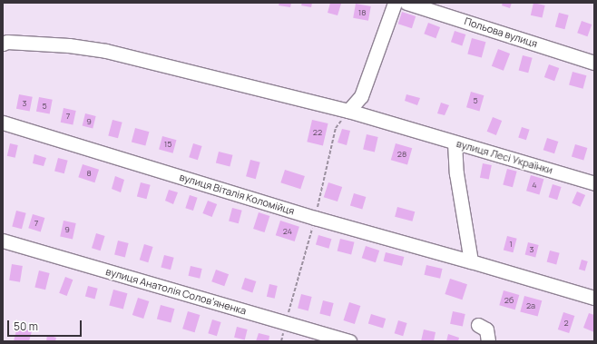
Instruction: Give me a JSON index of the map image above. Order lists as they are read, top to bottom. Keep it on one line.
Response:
{"streets":{"street":["Польова вулиця","вулиця Лесі Українки","вулиця Віталія Коломійця","вулиця Анатолія Соловʼяненка"]},"house_numbers":["18","5","3","5","7","9","22","15","28","8","4","7","9","24","1","3","2б","2а","2"],"scale_bar":"50 m"}
